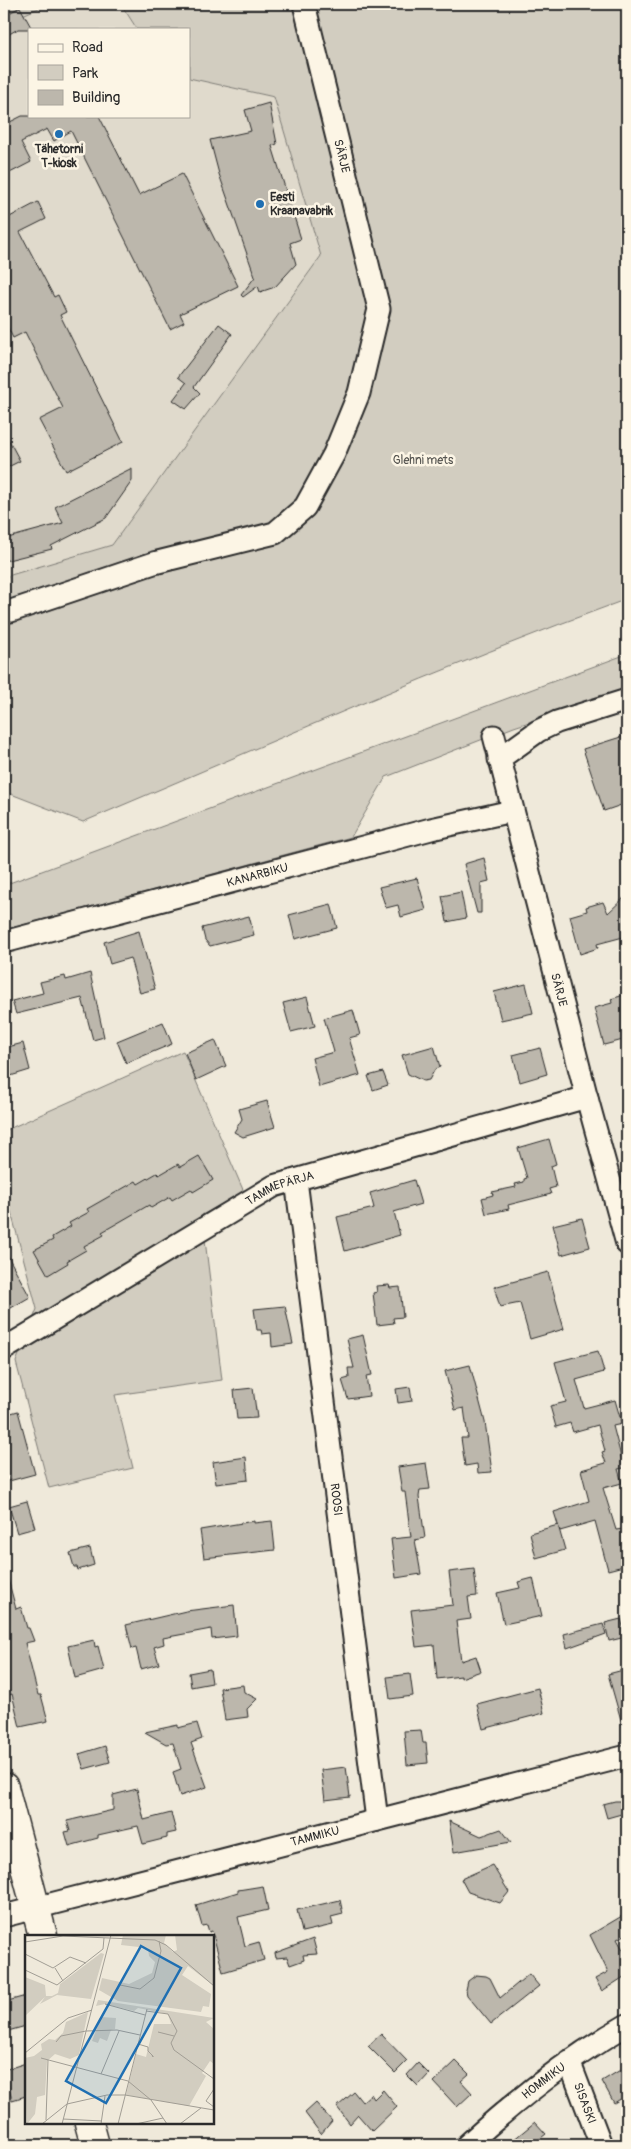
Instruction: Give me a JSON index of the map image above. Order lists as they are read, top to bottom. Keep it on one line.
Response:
{"streets":{"street":["SÄRJE","KANARBIKU","TAMMEPÄRJA","ROOSI","TAMMIKU","HOMMIKU","SISASKI"]},"crossings":[["SÄRJE","KANARBIKU"],["SÄRJE","TAMMEPÄRJA"],["TAMMEPÄRJA","ROOSI"],["ROOSI","TAMMIKU"],["HOMMIKU","SISASKI"]],"parks":["Glehni mets"],"places":["Tähetorni T-kiosk","Eesti Kraanavabrik"],"legend":["Road","Park","Building"]}
